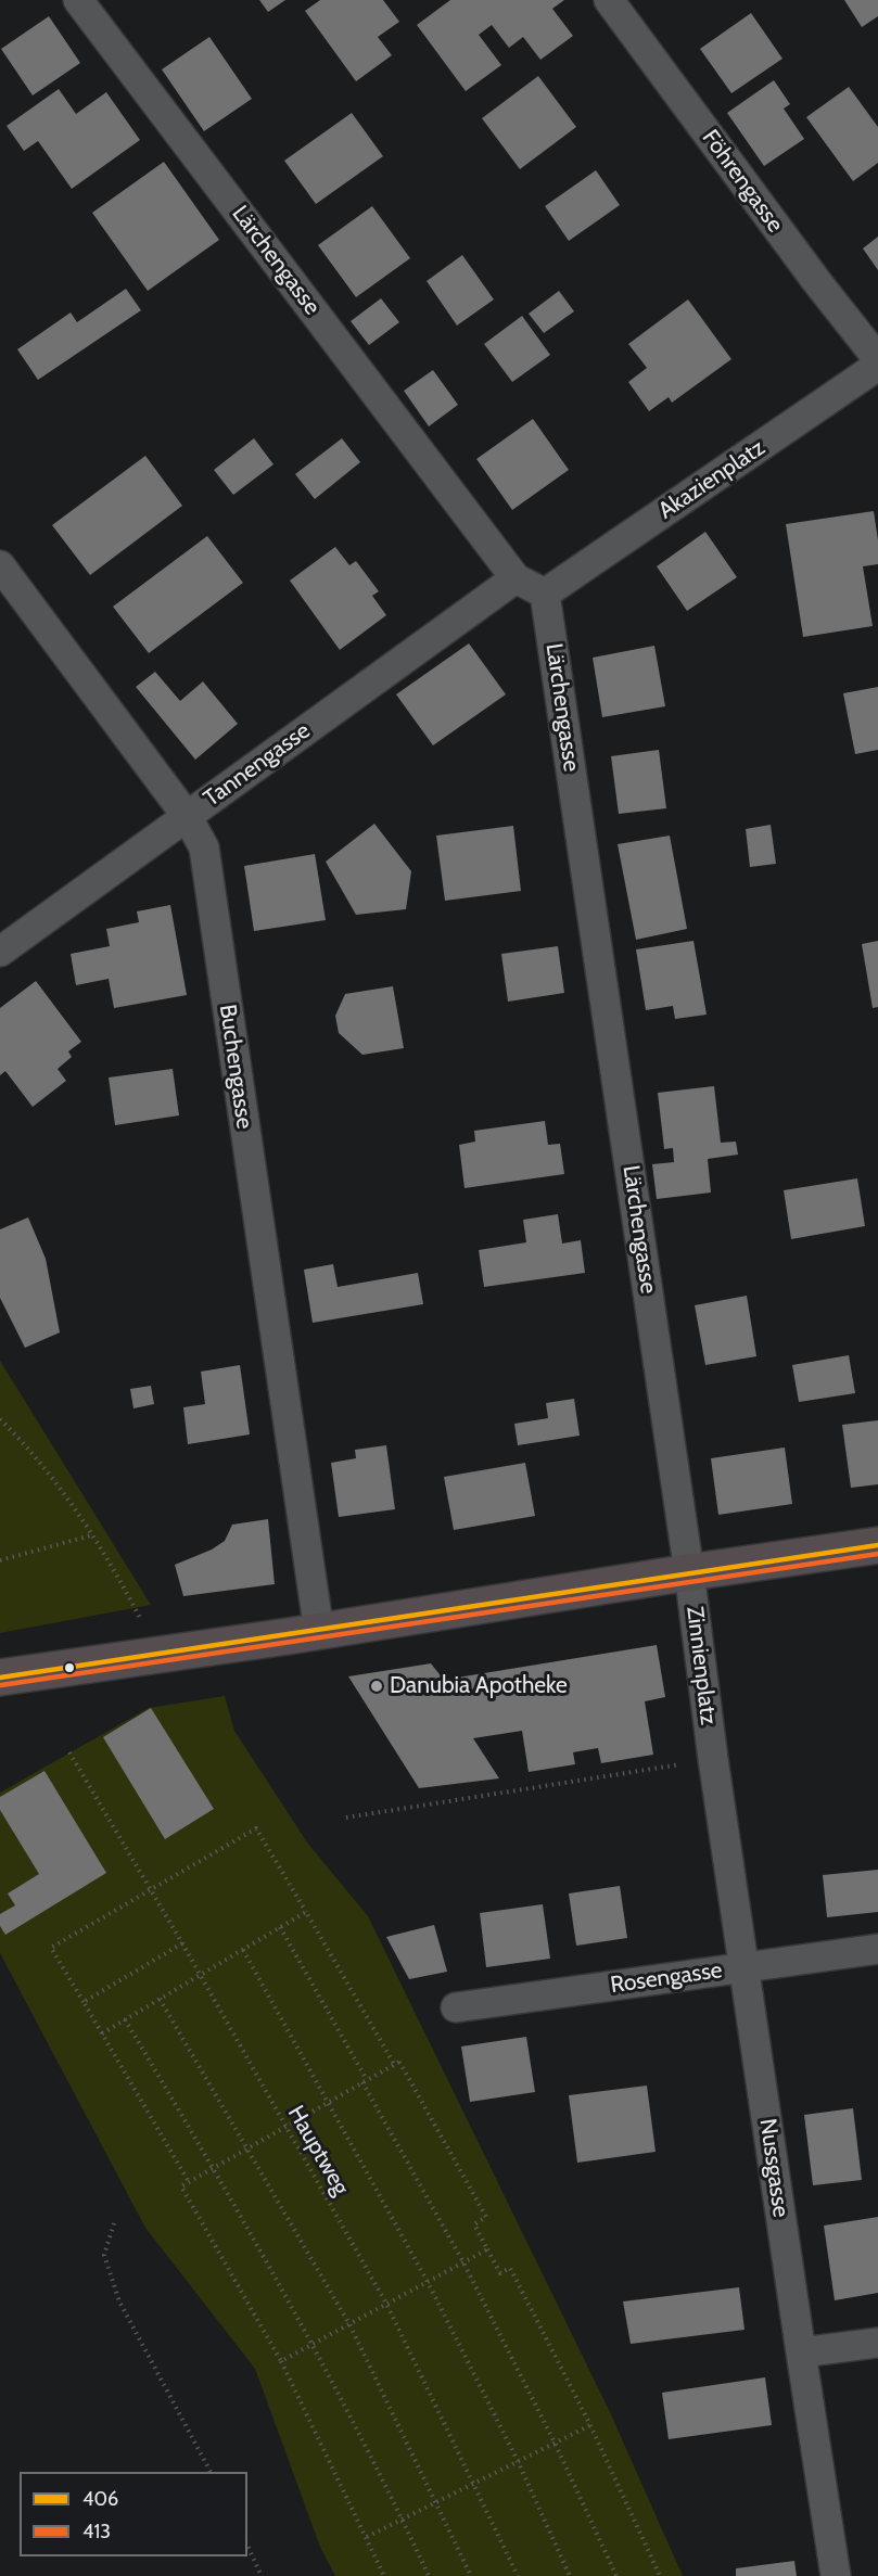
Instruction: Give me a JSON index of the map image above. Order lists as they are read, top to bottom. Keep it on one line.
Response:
{"streets":{"street":["Föhrengasse","Lärchengasse","Akazienplatz","Tannengasse","Buchengasse","Zinnienplatz","Rosengasse","Nussgasse"],"path":["Hauptweg"]},"crossings":[["Lärchengasse","Akazienplatz"],["Lärchengasse","Tannengasse"],["Lärchengasse","Zinnienplatz"],["Tannengasse","Buchengasse"],["Zinnienplatz","Nussgasse"],["Rosengasse","Nussgasse"]],"places":["Danubia Apotheke"],"lines":["transit line 406","transit line 413"],"legend":["406","413"]}
